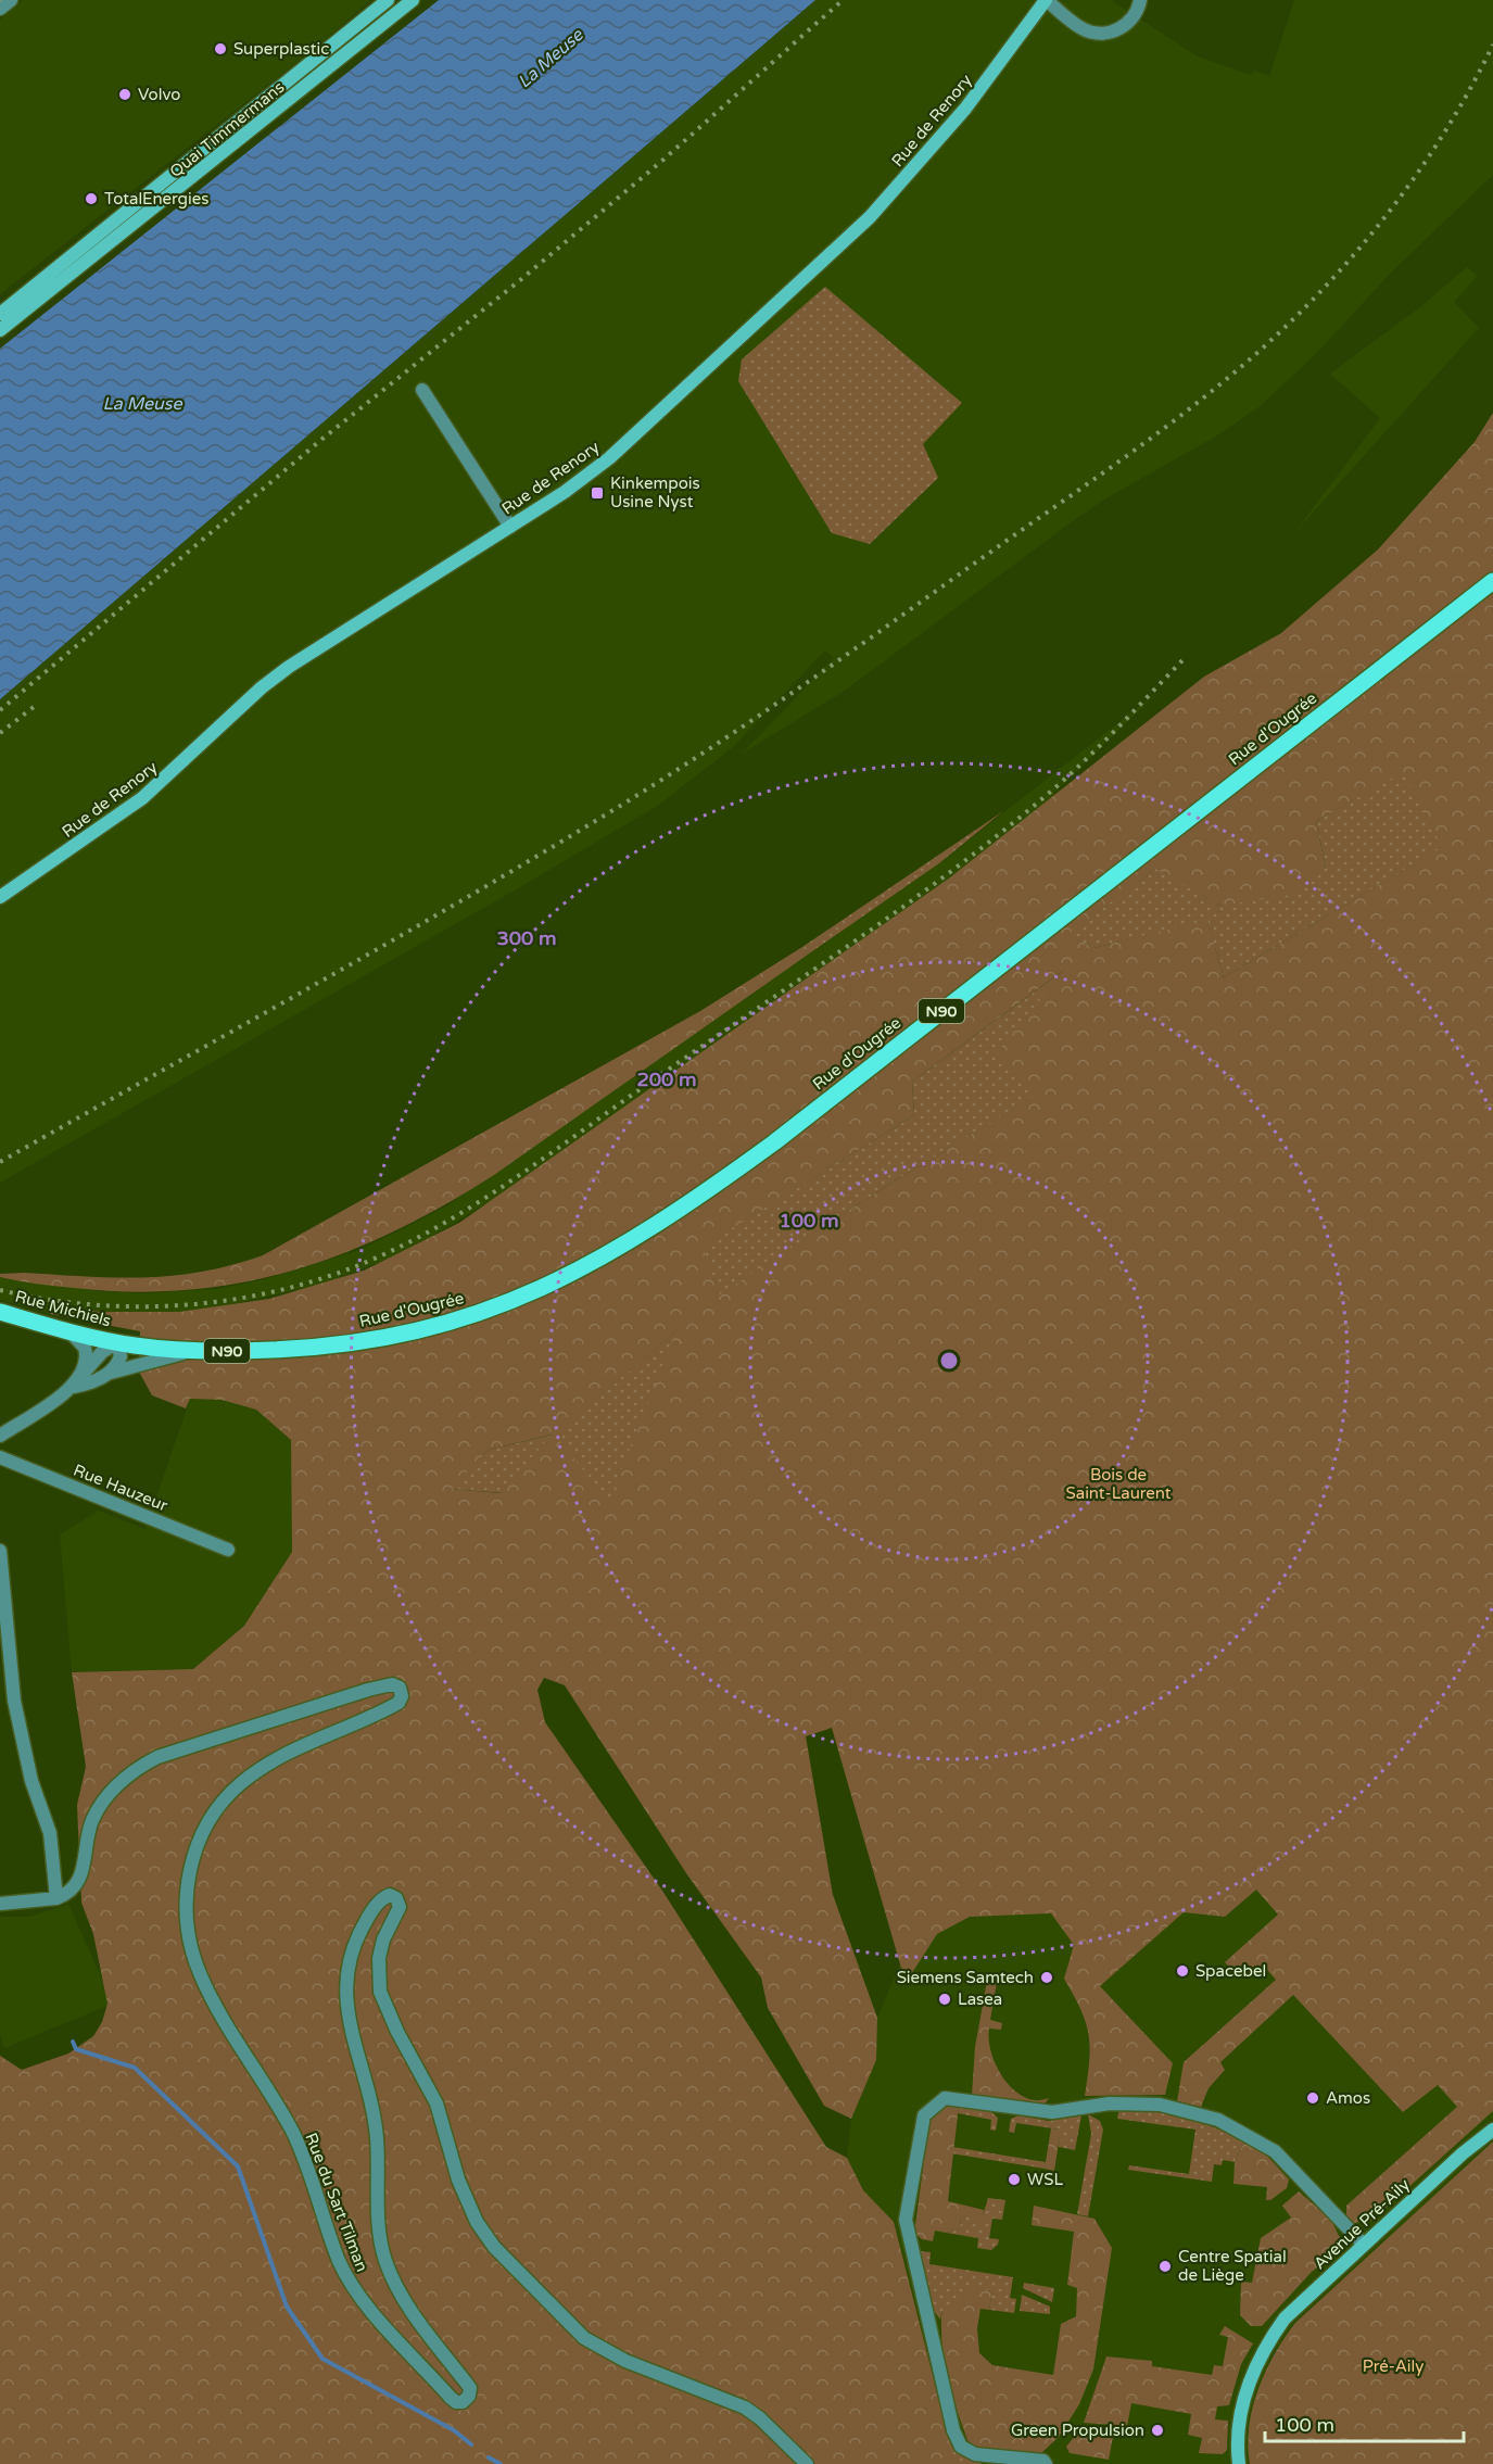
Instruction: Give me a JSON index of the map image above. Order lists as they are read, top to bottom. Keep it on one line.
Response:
{"streets":{"main road":["Rue d'Ougrée","N90","Rue Michiels"],"street":["Rue de Renory","Quai Timmermans","Rue Hauzeur","Rue du Sart Tilman","Avenue Pré-Aily"]},"crossings":[["Rue d'Ougrée","Rue Michiels"]],"water":["La Meuse"],"parks":["Bois de Saint-Laurent","Pré-Aily"],"places":{"other":["Superplastic","Volvo","TotalEnergies","Spacebel","Siemens Samtech","Lasea","Amos","WSL","Centre Spatial de Liège","Green Propulsion"],"transit":["Kinkempois Usine Nyst"]},"scale_bar":"100 m","rings":["300 m","200 m","100 m"]}
